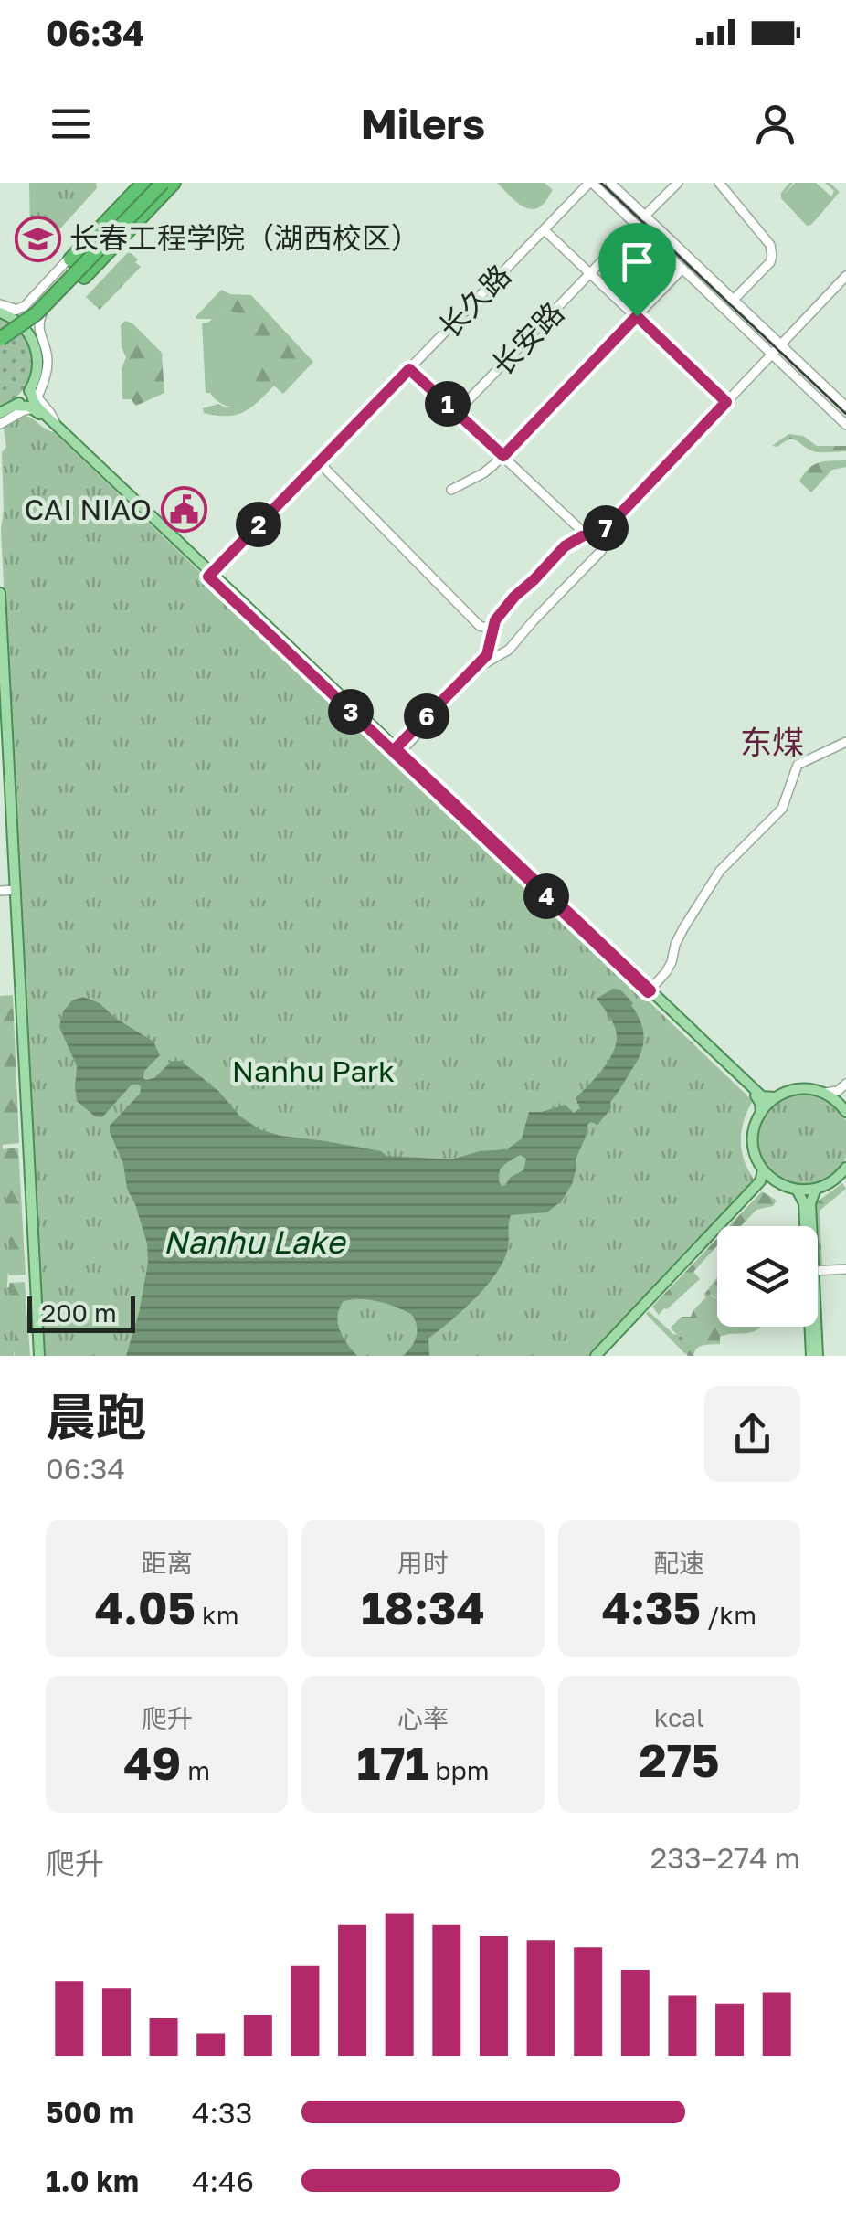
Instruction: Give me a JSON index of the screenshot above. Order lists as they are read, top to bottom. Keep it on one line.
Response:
{"streets":{"street":["长久路","长安路"]},"districts":["东煤"],"water":["Nanhu Lake"],"parks":["Nanhu Park"],"places":{"school or university":["长春工程学院（湖西校区）"],"public building":["CAI NIAO"]},"scale_bar":"200 m","page":{"status":"06:34","header":"Milers","pins":["1","2","7","3","6","4"],"scale":"200 m","heading":["晨跑","06:34"],"stats":[["距离","4.05 km"],["用时","18:34"],["配速","4:35 /km"],["爬升","49 m"],["心率","171 bpm"],["kcal","275"]],"chart":["爬升","233–274 m"],"list":[{"name":"500 m","note":"4:33"},{"name":"1.0 km","note":"4:46"}]}}
